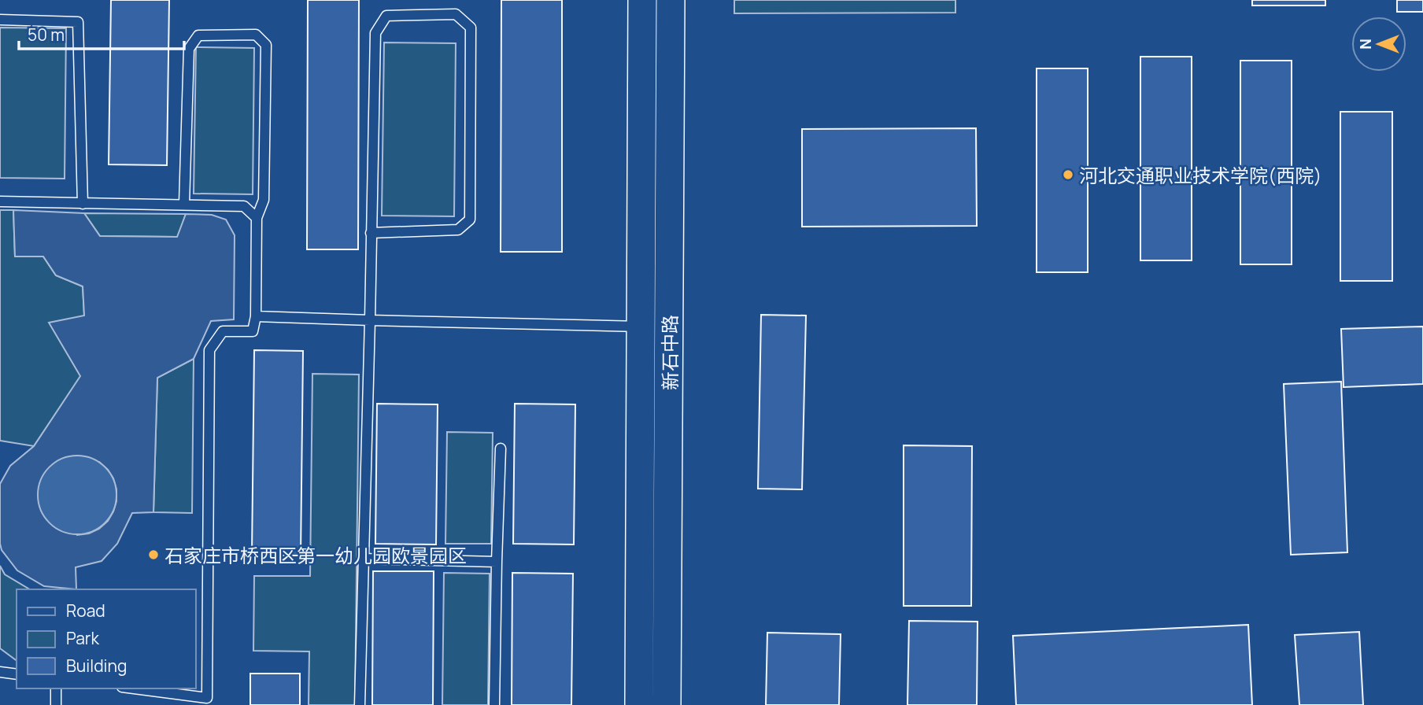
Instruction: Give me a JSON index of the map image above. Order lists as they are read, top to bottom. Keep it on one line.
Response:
{"streets":{"main road":["新石中路"]},"places":["河北交通职业技术学院(西院)","石家庄市桥西区第一幼儿园欧景园区"],"legend":["Road","Park","Building"],"scale_bar":"50 m","north":"left"}
